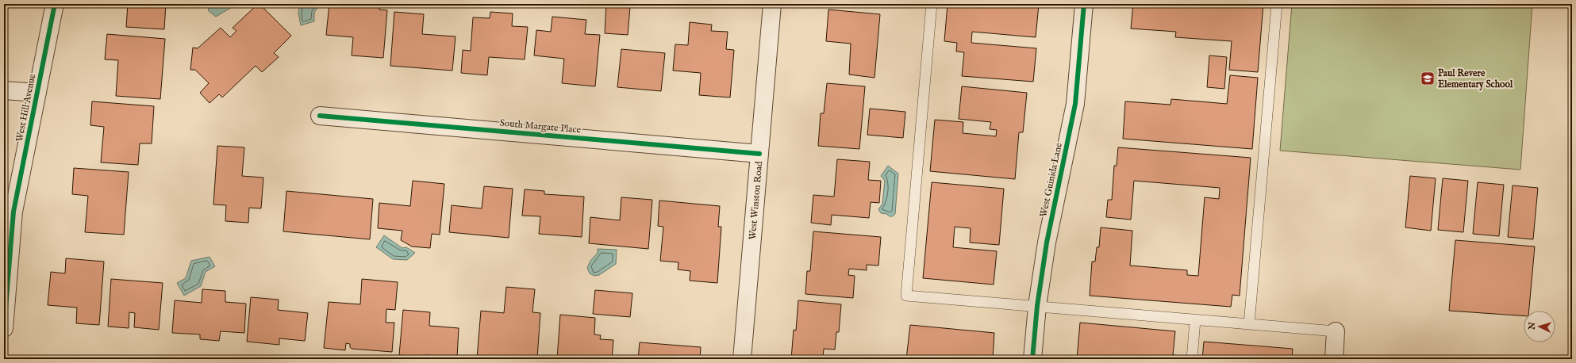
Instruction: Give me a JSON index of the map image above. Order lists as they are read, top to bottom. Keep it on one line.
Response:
{"streets":{"street":["West Hill Avenue","South Margate Place","West Guinida Lane","West Winston Road"]},"crossings":[["South Margate Place","West Winston Road"]],"places":{"school or university":["Paul Revere Elementary School"]},"north":"left"}
